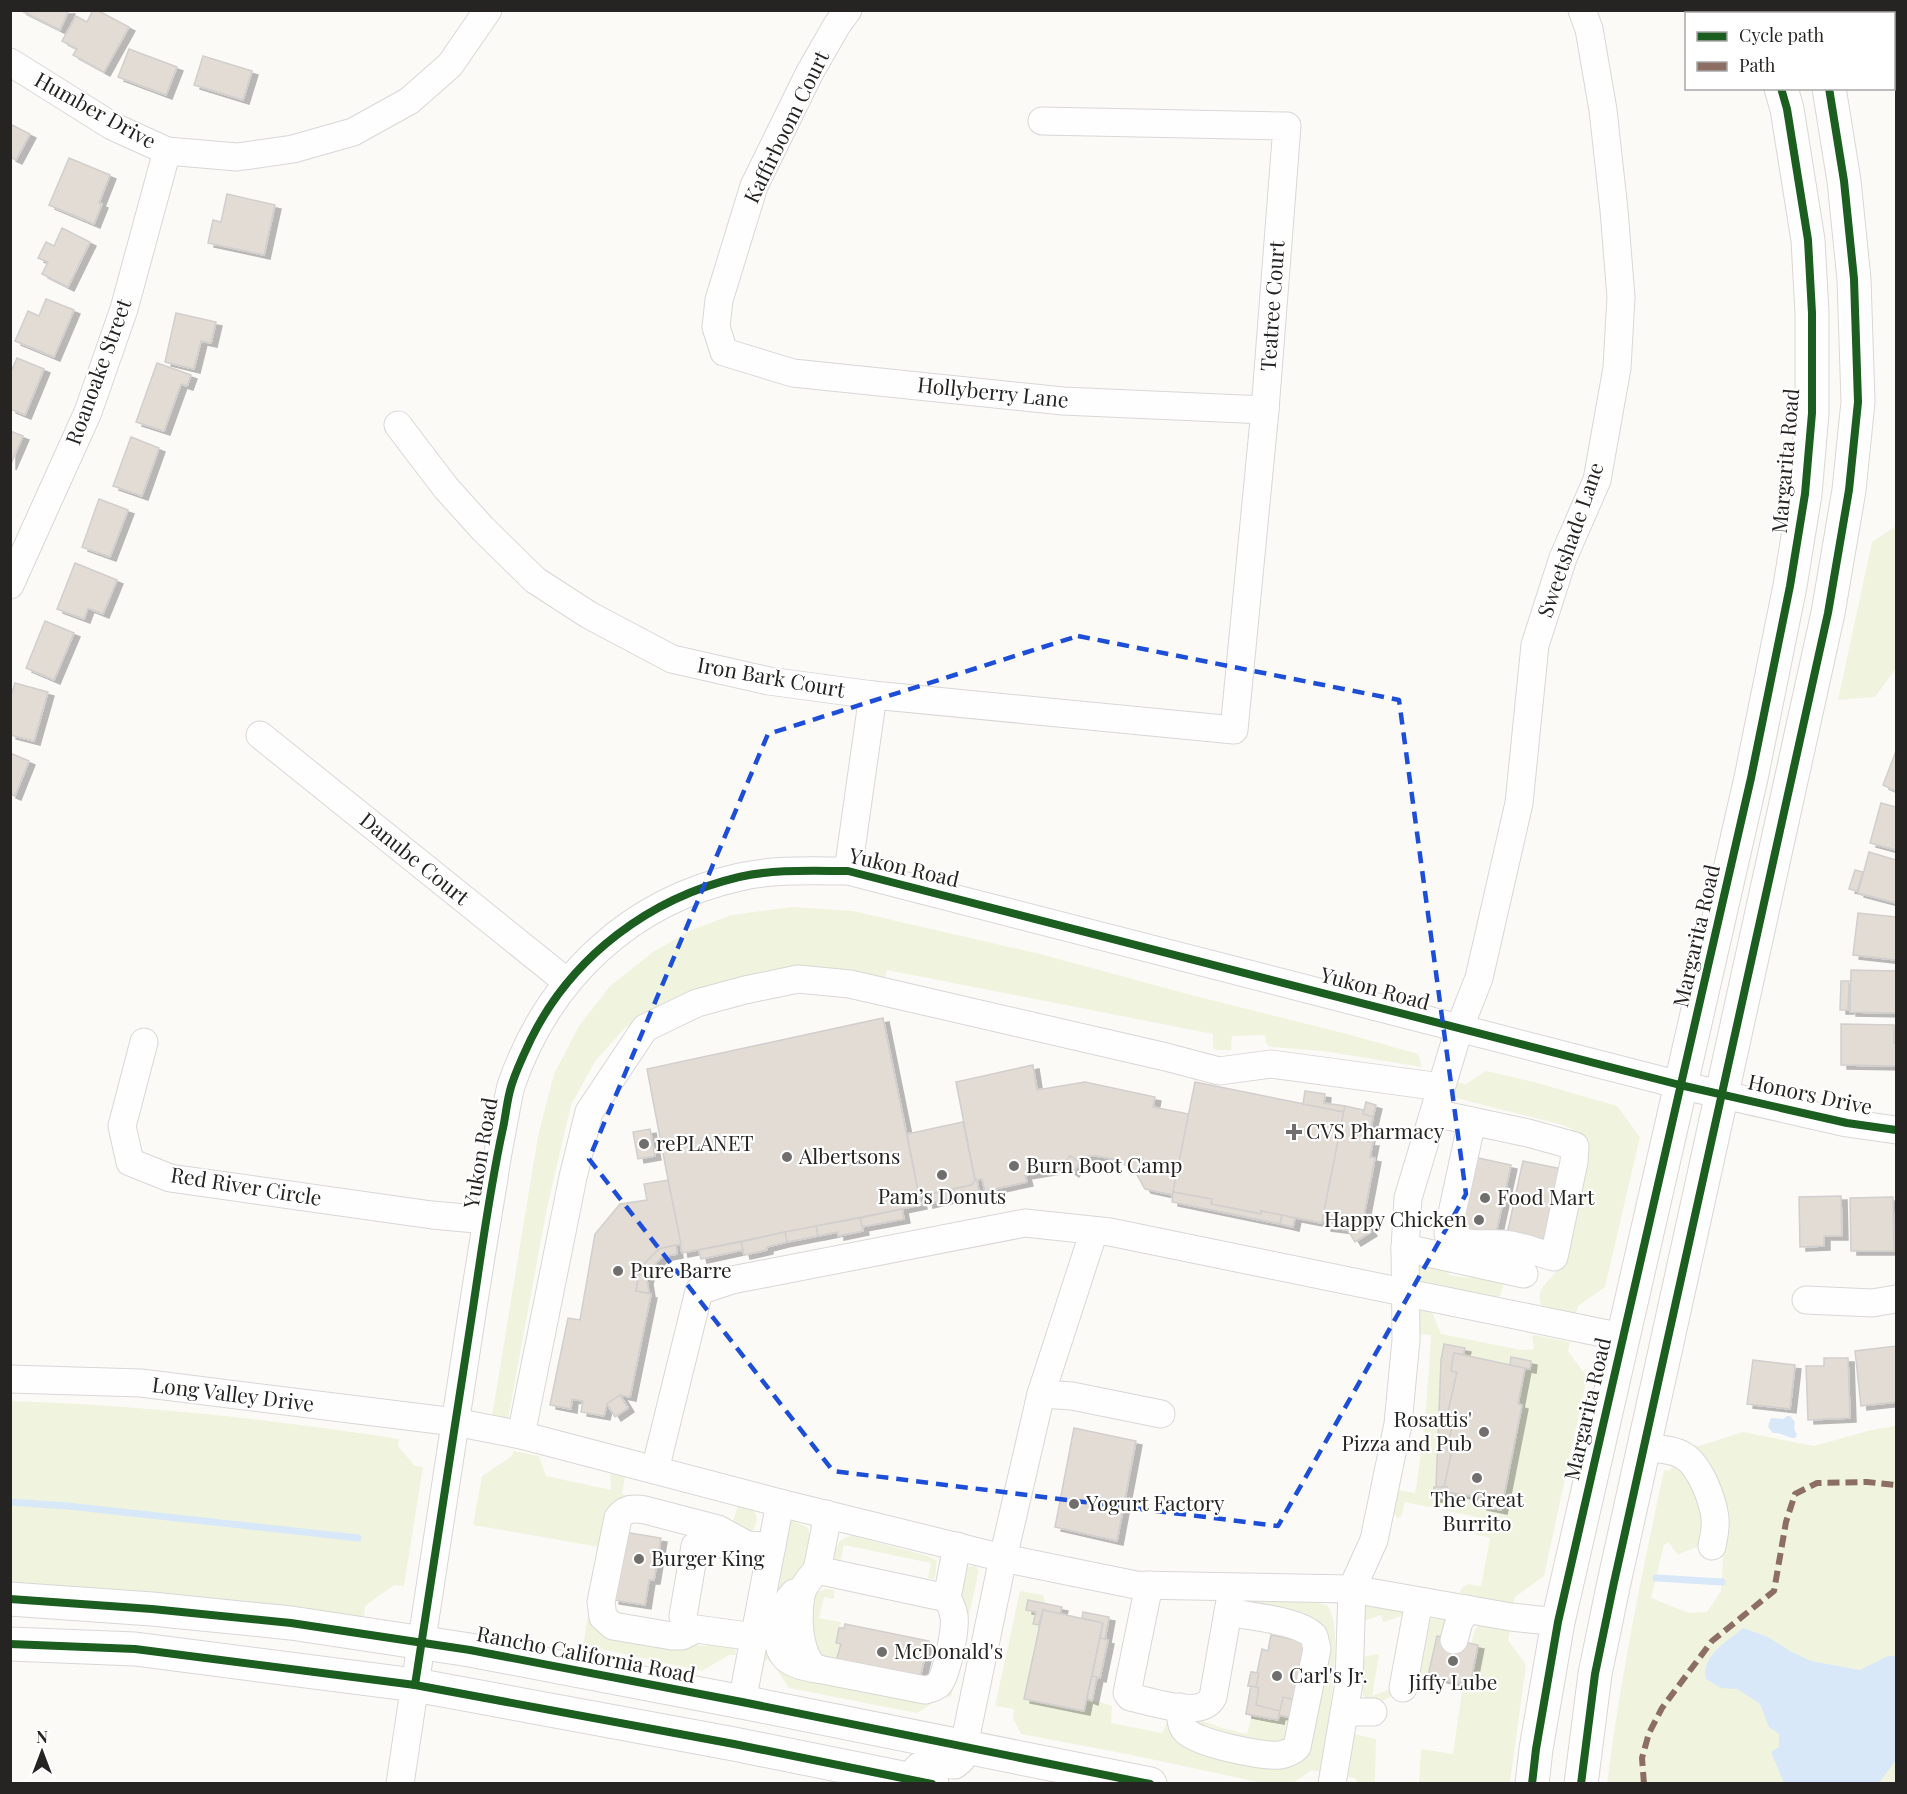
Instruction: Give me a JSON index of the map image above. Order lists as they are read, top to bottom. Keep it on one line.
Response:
{"streets":{"main road":["Margarita Road","Rancho California Road"],"street":["Humber Drive","Kaffirboom Court","Teatree Court","Roanoake Street","Hollyberry Lane","Sweetshade Lane","Iron Bark Court","Danube Court","Yukon Road","Honors Drive","Red River Circle","Long Valley Drive"]},"crossings":[["Humber Drive","Roanoake Street"],["Kaffirboom Court","Hollyberry Lane"],["Teatree Court","Hollyberry Lane"],["Teatree Court","Iron Bark Court"],["Margarita Road","Yukon Road"],["Margarita Road","Honors Drive"],["Sweetshade Lane","Yukon Road"],["Danube Court","Yukon Road"],["Yukon Road","Honors Drive"],["Yukon Road","Red River Circle"],["Yukon Road","Long Valley Drive"],["Yukon Road","Rancho California Road"]],"places":{"health":["CVS Pharmacy"],"other":["rePLANET","Albertsons","Burn Boot Camp","Pam’s Donuts","Food Mart","Happy Chicken","Pure Barre","Rosattis' Pizza and Pub","The Great Burrito","Yogurt Factory","Burger King","McDonald's","Jiffy Lube","Carl's Jr."]},"legend":["Cycle path","Path"],"north":"top"}
